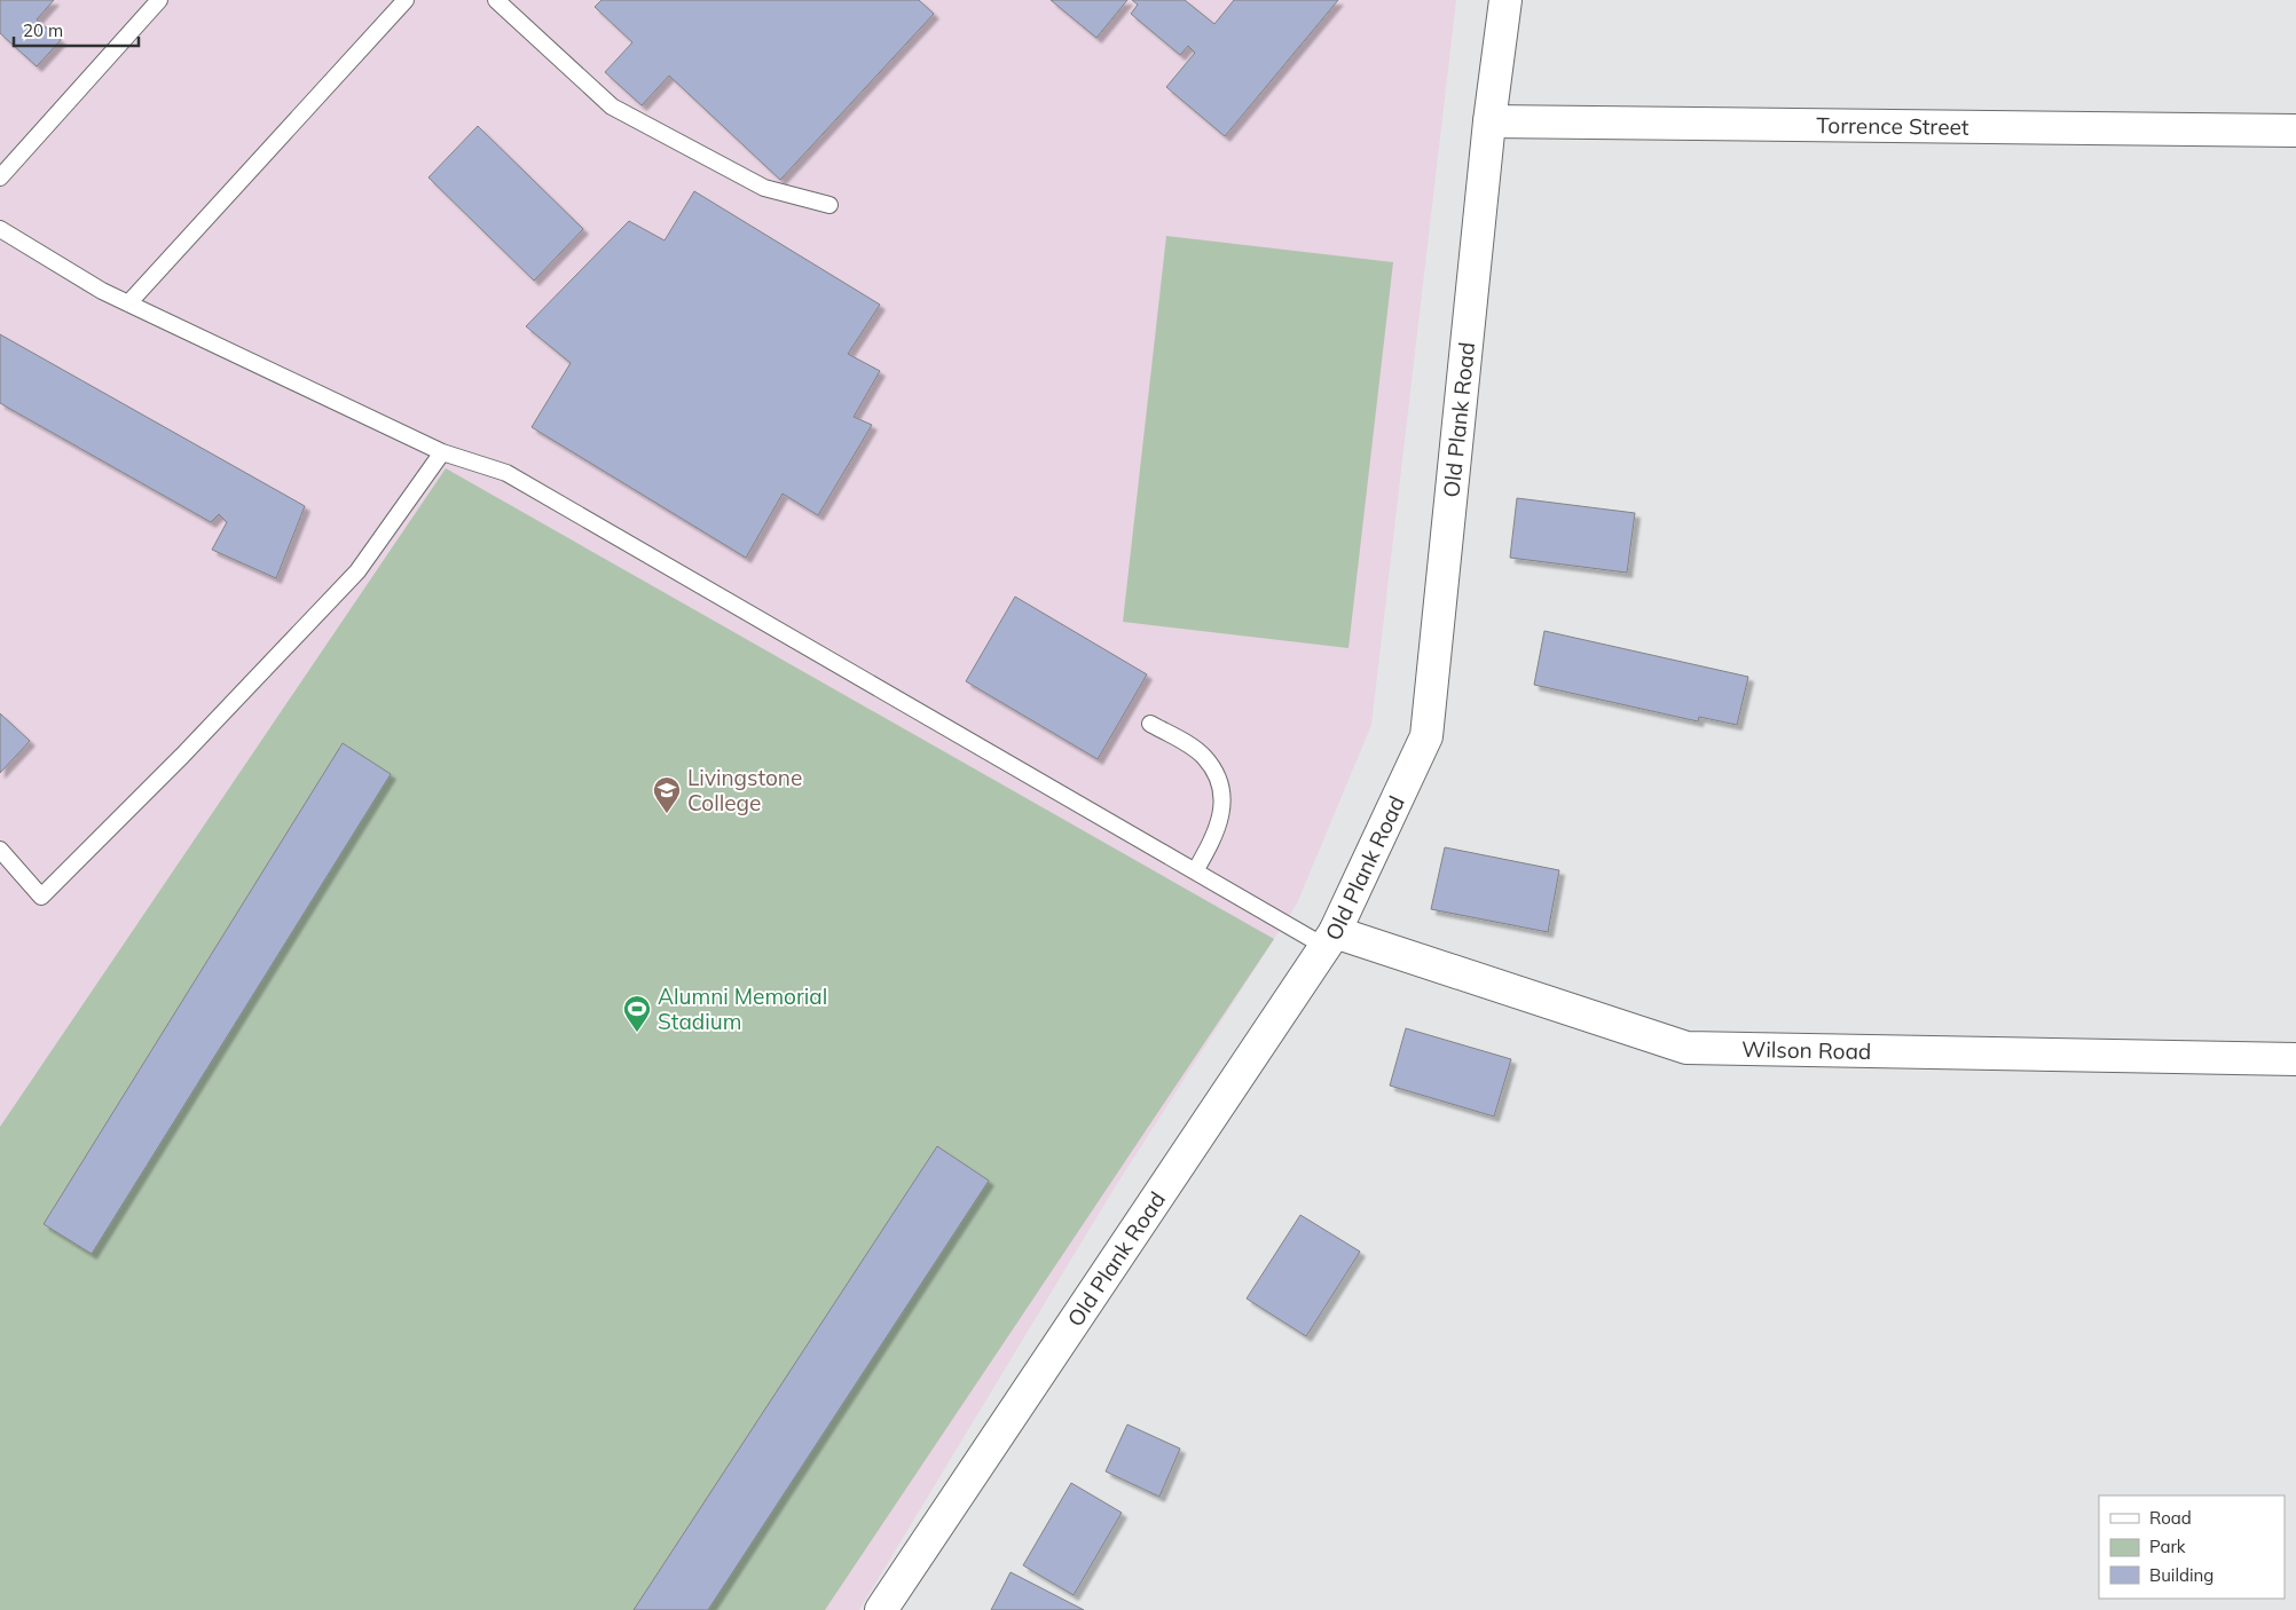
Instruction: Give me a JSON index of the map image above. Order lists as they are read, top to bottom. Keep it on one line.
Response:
{"streets":{"street":["Torrence Street","Old Plank Road","Wilson Road"]},"crossings":[["Torrence Street","Old Plank Road"],["Old Plank Road","Wilson Road"]],"places":{"school or university":["Livingstone College"],"sports":["Alumni Memorial Stadium"]},"legend":["Road","Park","Building"],"scale_bar":"20 m"}
